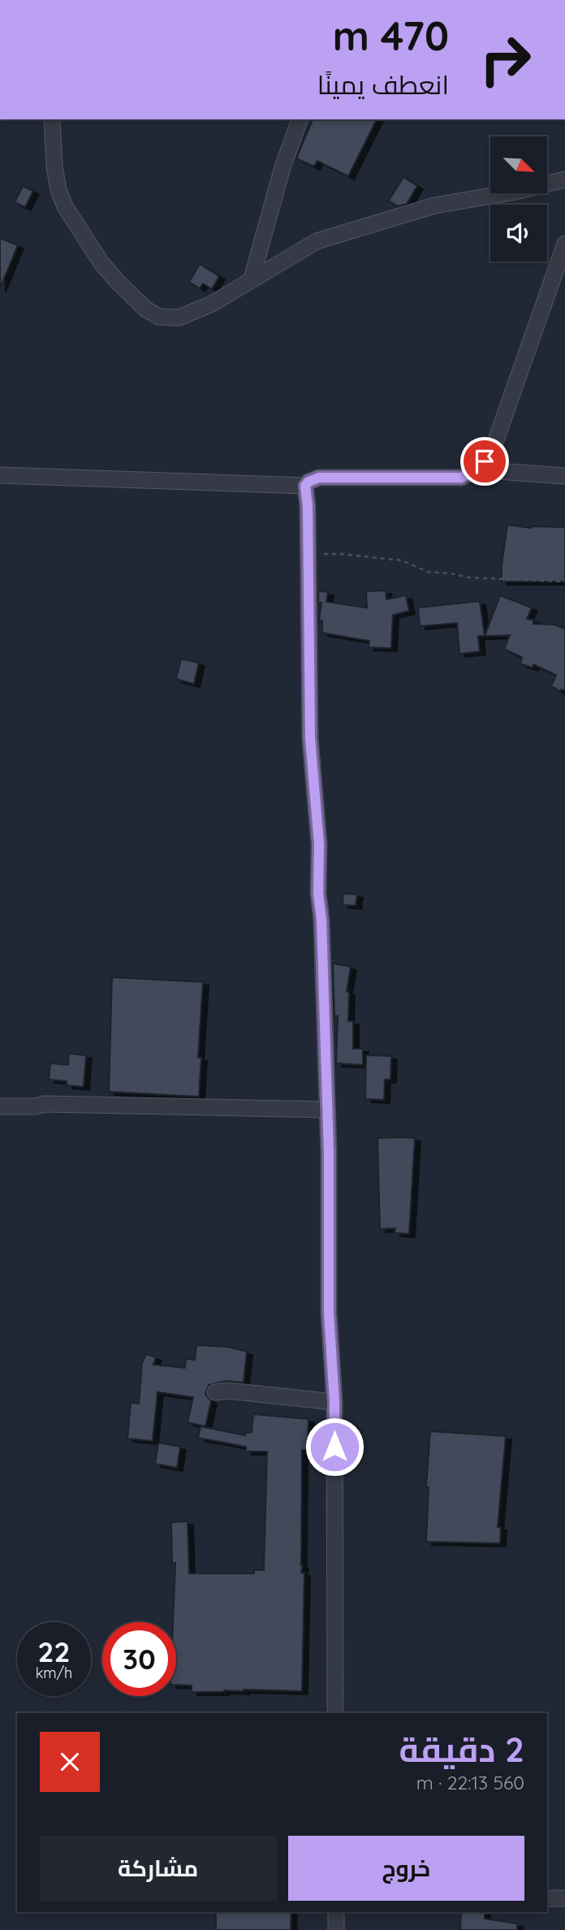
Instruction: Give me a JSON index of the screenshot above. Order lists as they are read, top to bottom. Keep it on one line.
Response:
{"north":"bottom right","page":{"turn":["470 m","انعطف يمينًا"],"speed":"22 km/h","limit":"30","heading":["2 دقيقة","560 m · 22:13"],"buttons":["خروج","مشاركة"]}}
